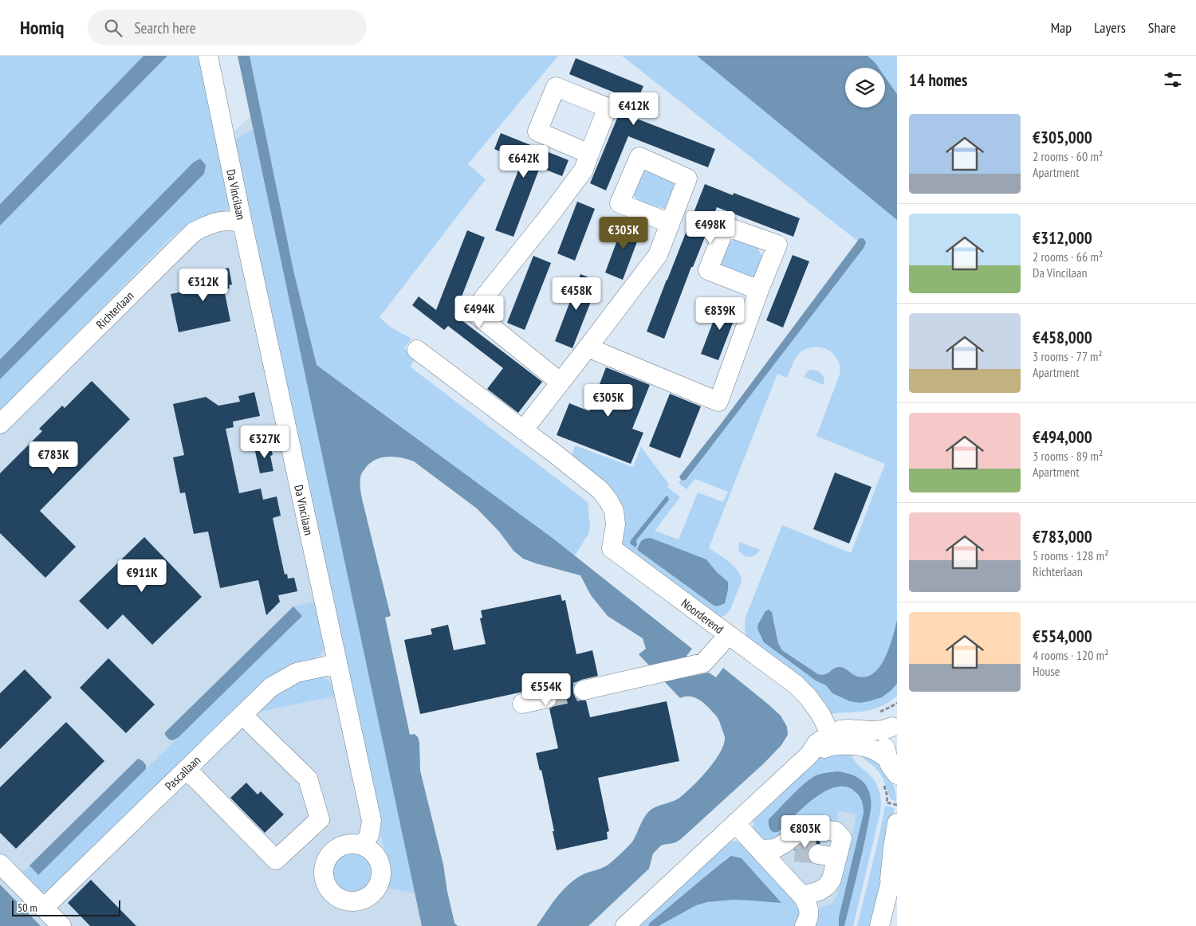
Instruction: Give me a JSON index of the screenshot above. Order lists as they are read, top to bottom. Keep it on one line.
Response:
{"streets":{"street":["Da Vincilaan","Richterlaan","Noorderend","Pascallaan"]},"crossings":[["Da Vincilaan","Richterlaan"],["Da Vincilaan","Pascallaan"]],"scale_bar":"50 m","page":{"header":"Homiq","search":"Search here","nav":["Map","Layers","Share"],"heading":"14 homes","price":["€412K","€642K","€498K","€305K","€312K","€458K","€494K","€839K","€305K","€327K","€783K","€911K","€554K","€803K"],"list":[{"name":"€305,000","note":"2 rooms · 60 m² · Apartment"},{"name":"€312,000","note":"2 rooms · 66 m² · Da Vincilaan"},{"name":"€458,000","note":"3 rooms · 77 m² · Apartment"},{"name":"€494,000","note":"3 rooms · 89 m² · Apartment"},{"name":"€783,000","note":"5 rooms · 128 m² · Richterlaan"},{"name":"€554,000","note":"4 rooms · 120 m² · House"}],"scale":"50 m"}}
